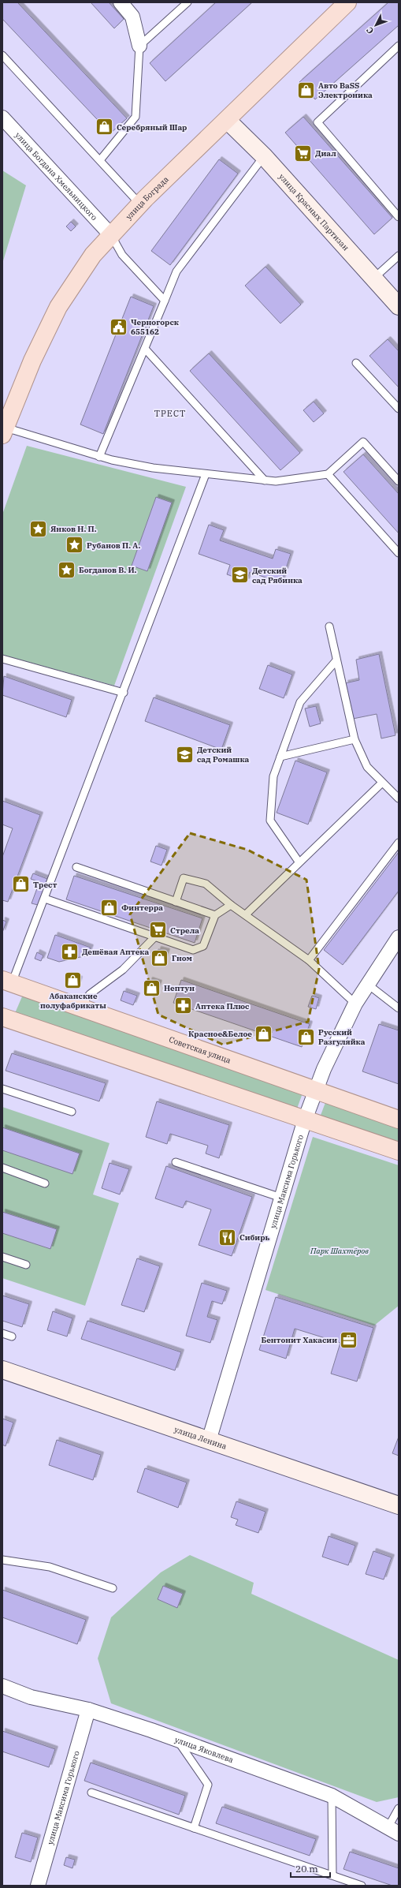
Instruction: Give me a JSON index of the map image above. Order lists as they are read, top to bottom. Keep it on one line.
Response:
{"streets":{"main road":["улица Бограда","Советская улица"],"street":["улица Богдана Хмельницкого","улица Красных Партизан","улица Максима Горького","улица Ленина","улица Яковлева"]},"crossings":[["улица Богдана Хмельницкого","улица Бограда"],["улица Бограда","улица Красных Партизан"],["Советская улица","улица Максима Горького"],["улица Максима Горького","улица Ленина"],["улица Максима Горького","улица Яковлева"]],"districts":["ТРЕСТ"],"parks":["Парк Шахтёров"],"places":{"shop":["Авто BaSS Электроника","Серебряный Шар","Трест","Финтерра","Гном","Абаканские полуфабрикаты","Нептун","Красное&Белое","Русский Разгуляйка"],"supermarket":["Диал","Стрела"],"public building":["Черногорск 655162"],"place":["Янков Н. П.","Рубанов П. А.","Богданов В. И."],"school or university":["Детский сад Рябинка","Детский сад Ромашка"],"pharmacy":["Дешёвая Аптека","Аптека Плюс"],"restaurant":["Сибирь"],"office":["Бентонит Хакасии"]},"scale_bar":"20 m","north":"bottom left"}
